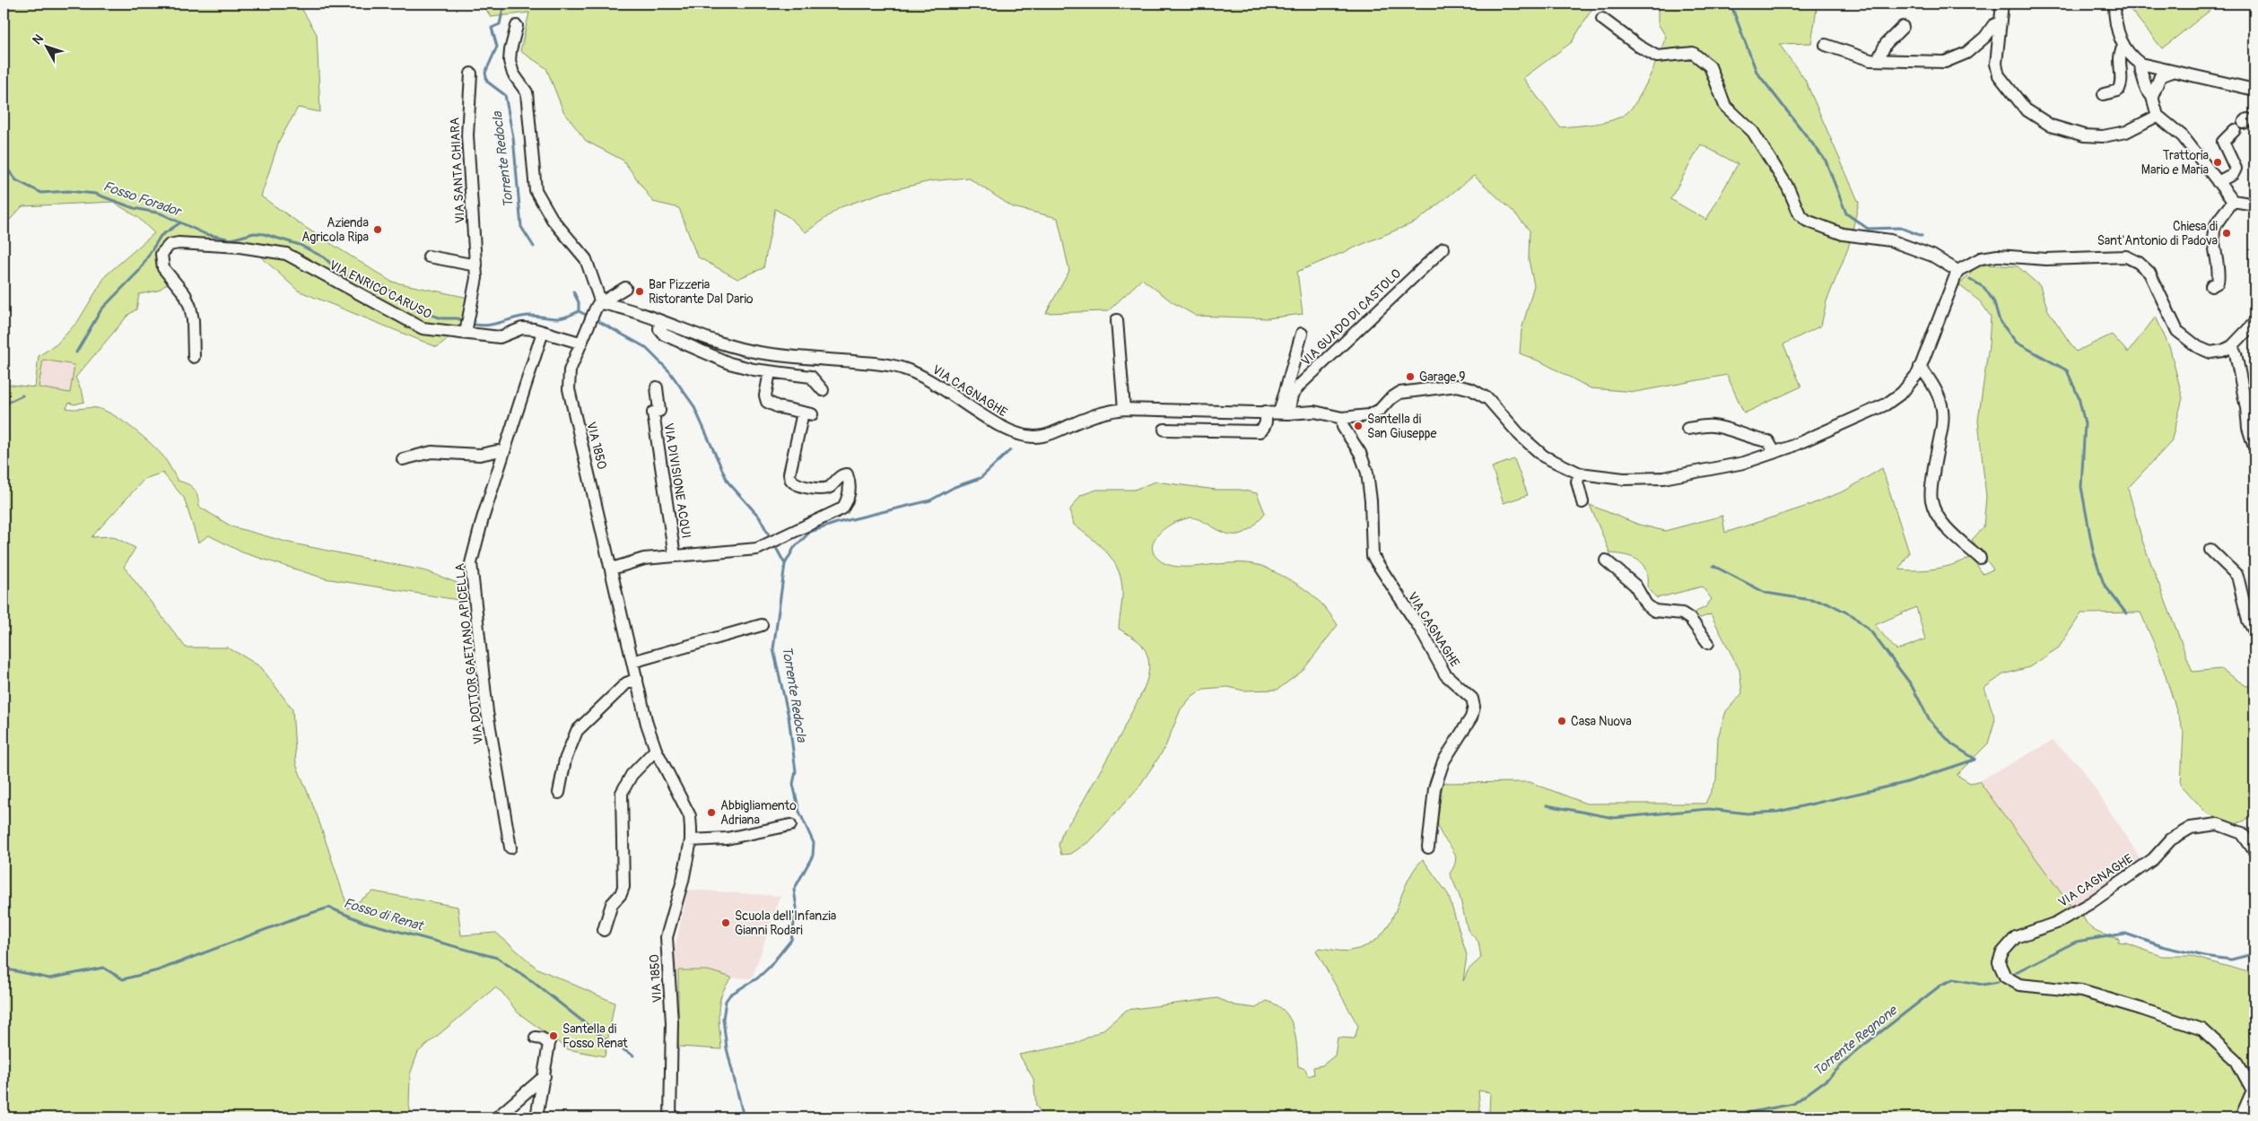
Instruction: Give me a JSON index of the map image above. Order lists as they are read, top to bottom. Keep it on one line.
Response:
{"streets":{"street":["VIA SANTA CHIARA","VIA ENRICO CARUSO","VIA GUADO DI CASTOLO","VIA CAGNAGHE","VIA 1850","VIA DIVISIONE ACQUI","VIA DOTTOR GAETANO APICELLA"]},"crossings":[["VIA SANTA CHIARA","VIA ENRICO CARUSO"],["VIA ENRICO CARUSO","VIA 1850"],["VIA ENRICO CARUSO","VIA DOTTOR GAETANO APICELLA"],["VIA GUADO DI CASTOLO","VIA CAGNAGHE"],["VIA CAGNAGHE","VIA 1850"],["VIA 1850","VIA DIVISIONE ACQUI"]],"water":["Torrente Redocla","Fosso Forador","Fosso di Renat","Torrente Regnone"],"places":["Trattoria Mario e Maria","Azienda Agricola Ripa","Chiesa di Sant'Antonio di Padova","Bar Pizzeria Ristorante Dal Dario","Garage 9","Santella di San Giuseppe","Casa Nuova","Abbigliamento Adriana","Scuola dell'Infanzia Gianni Rodari","Santella di Fosso Renat"],"north":"top left"}
